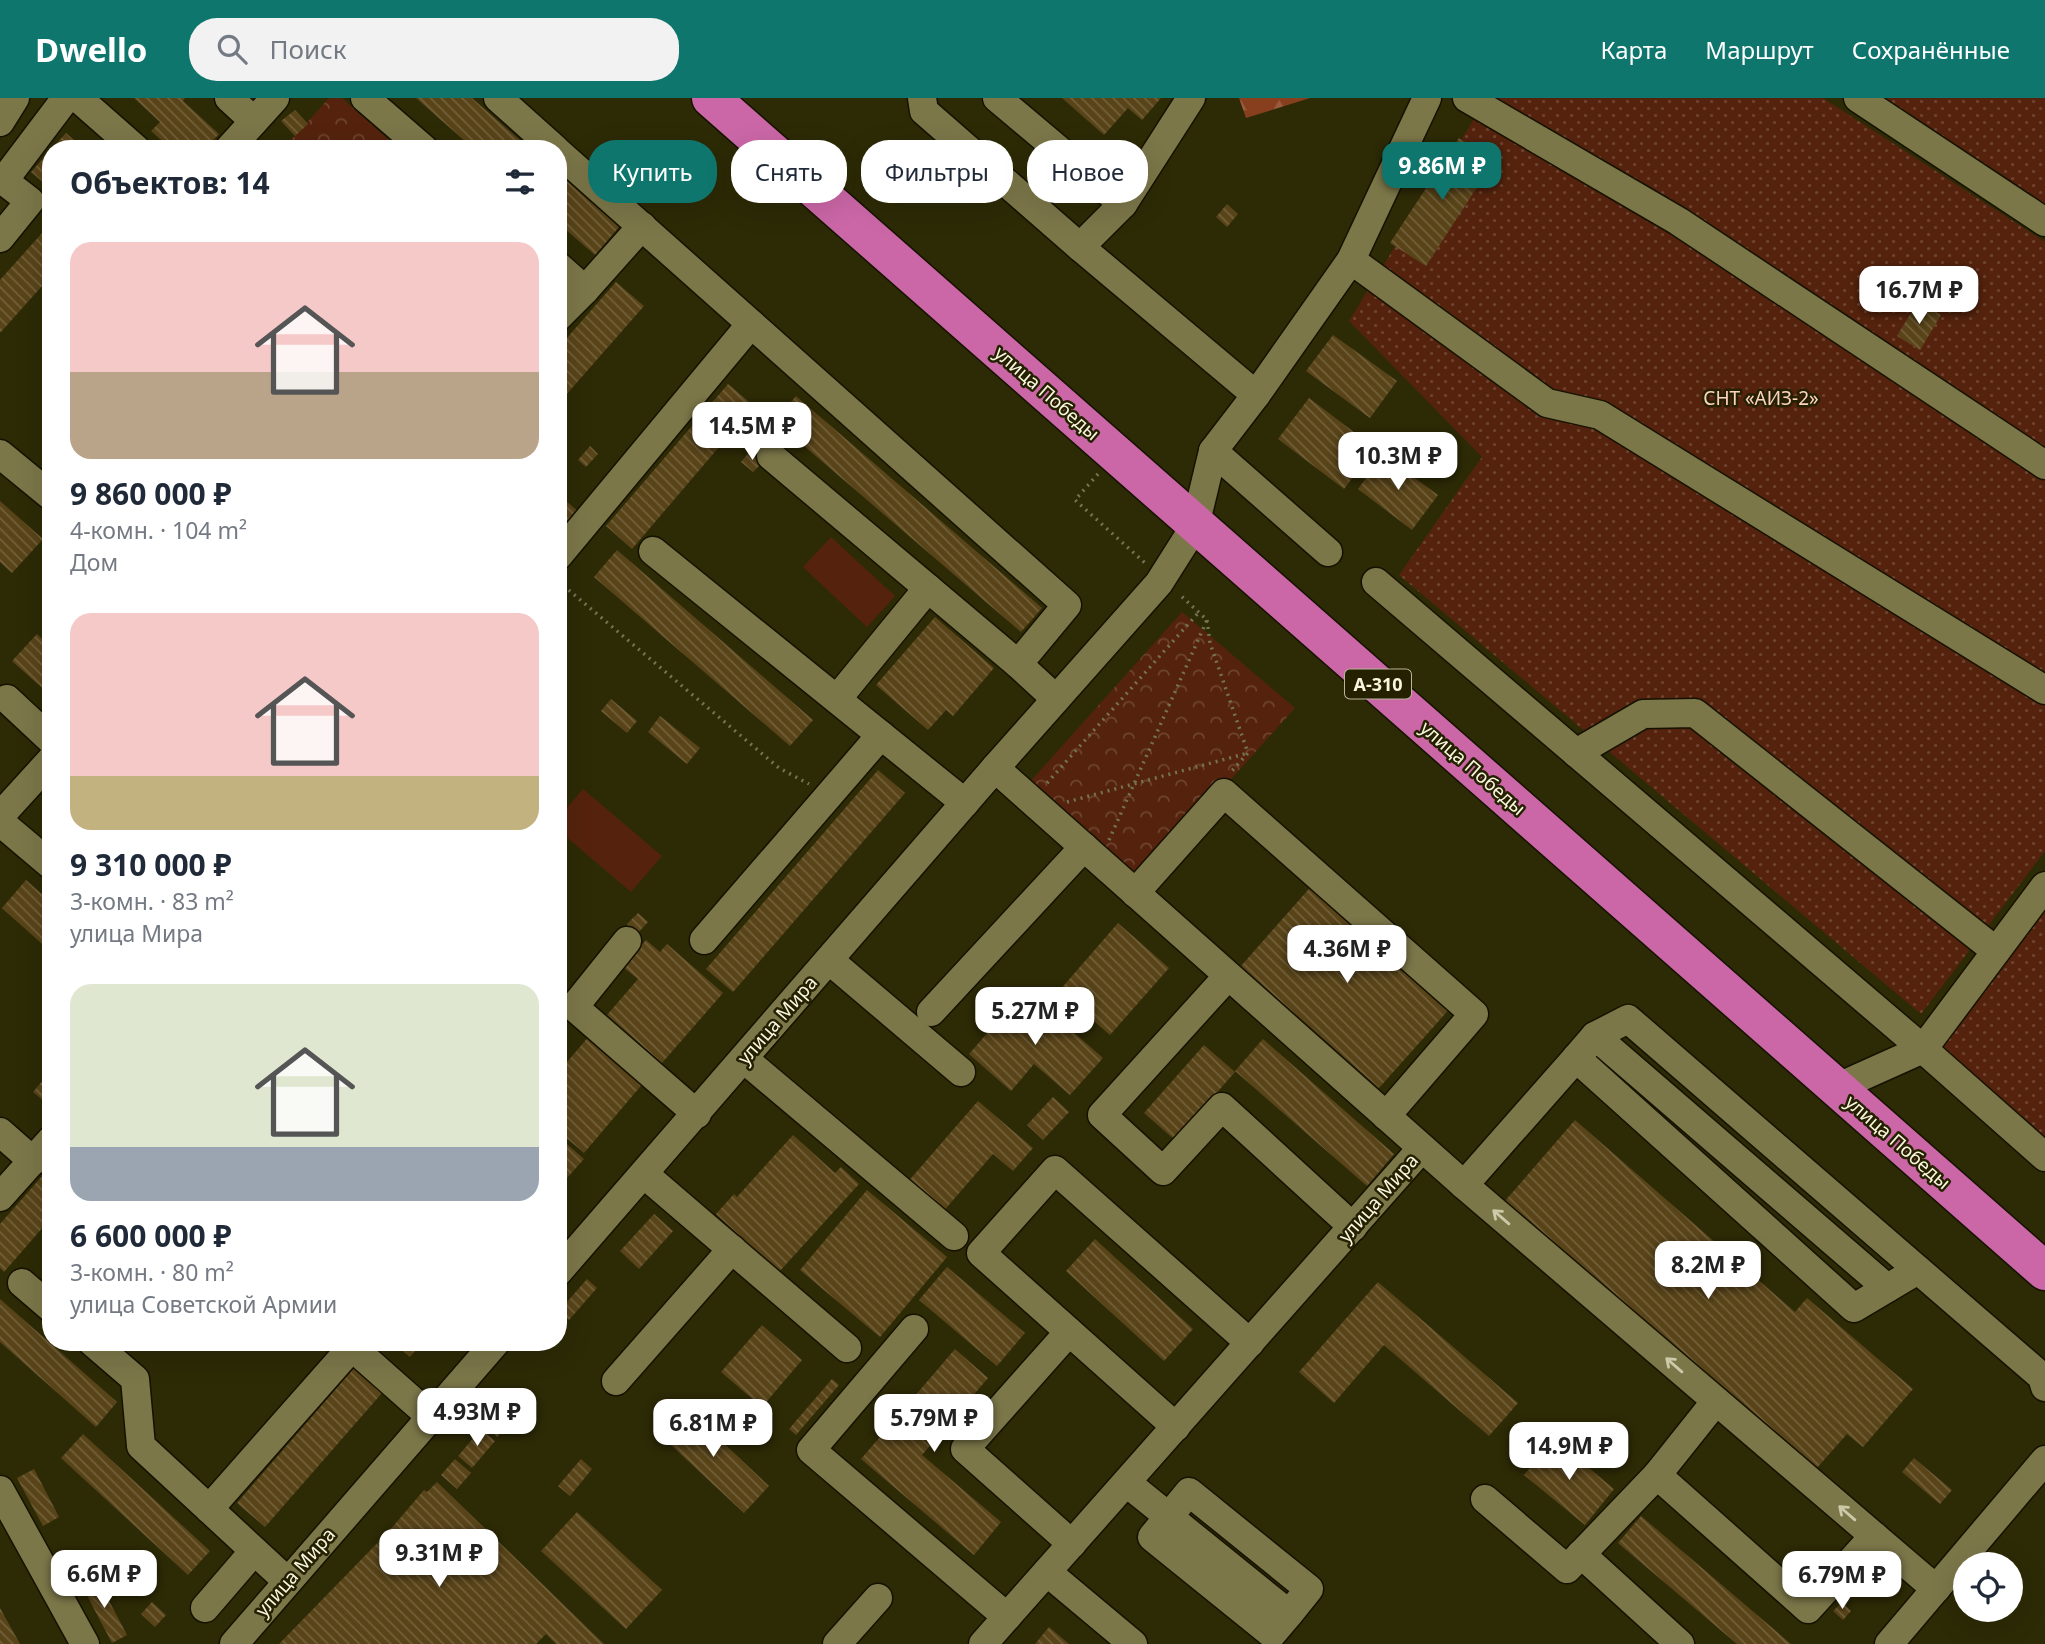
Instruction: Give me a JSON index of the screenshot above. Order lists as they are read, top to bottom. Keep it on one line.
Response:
{"streets":{"highway":["улица Победы","А-310"],"street":["улица Мира"]},"crossings":[["улица Победы","улица Мира"]],"parks":["СНТ «АИЗ-2»"],"page":{"header":"Dwello","search":"Поиск","nav":["Карта","Маршрут","Сохранённые"],"chip":["Купить","Снять","Фильтры","Новое"],"heading":"Объектов: 14","price":["9.86M ₽","16.7M ₽","14.5M ₽","10.3M ₽","4.36M ₽","5.27M ₽","8.2M ₽","4.93M ₽","5.79M ₽","6.81M ₽","14.9M ₽","9.31M ₽","6.6M ₽","6.79M ₽"],"list":[{"name":"9 860 000 ₽","note":"4-комн. · 104 m² · Дом"},{"name":"9 310 000 ₽","note":"3-комн. · 83 m² · улица Мира"},{"name":"6 600 000 ₽","note":"3-комн. · 80 m² · улица Советской Армии"}]}}
